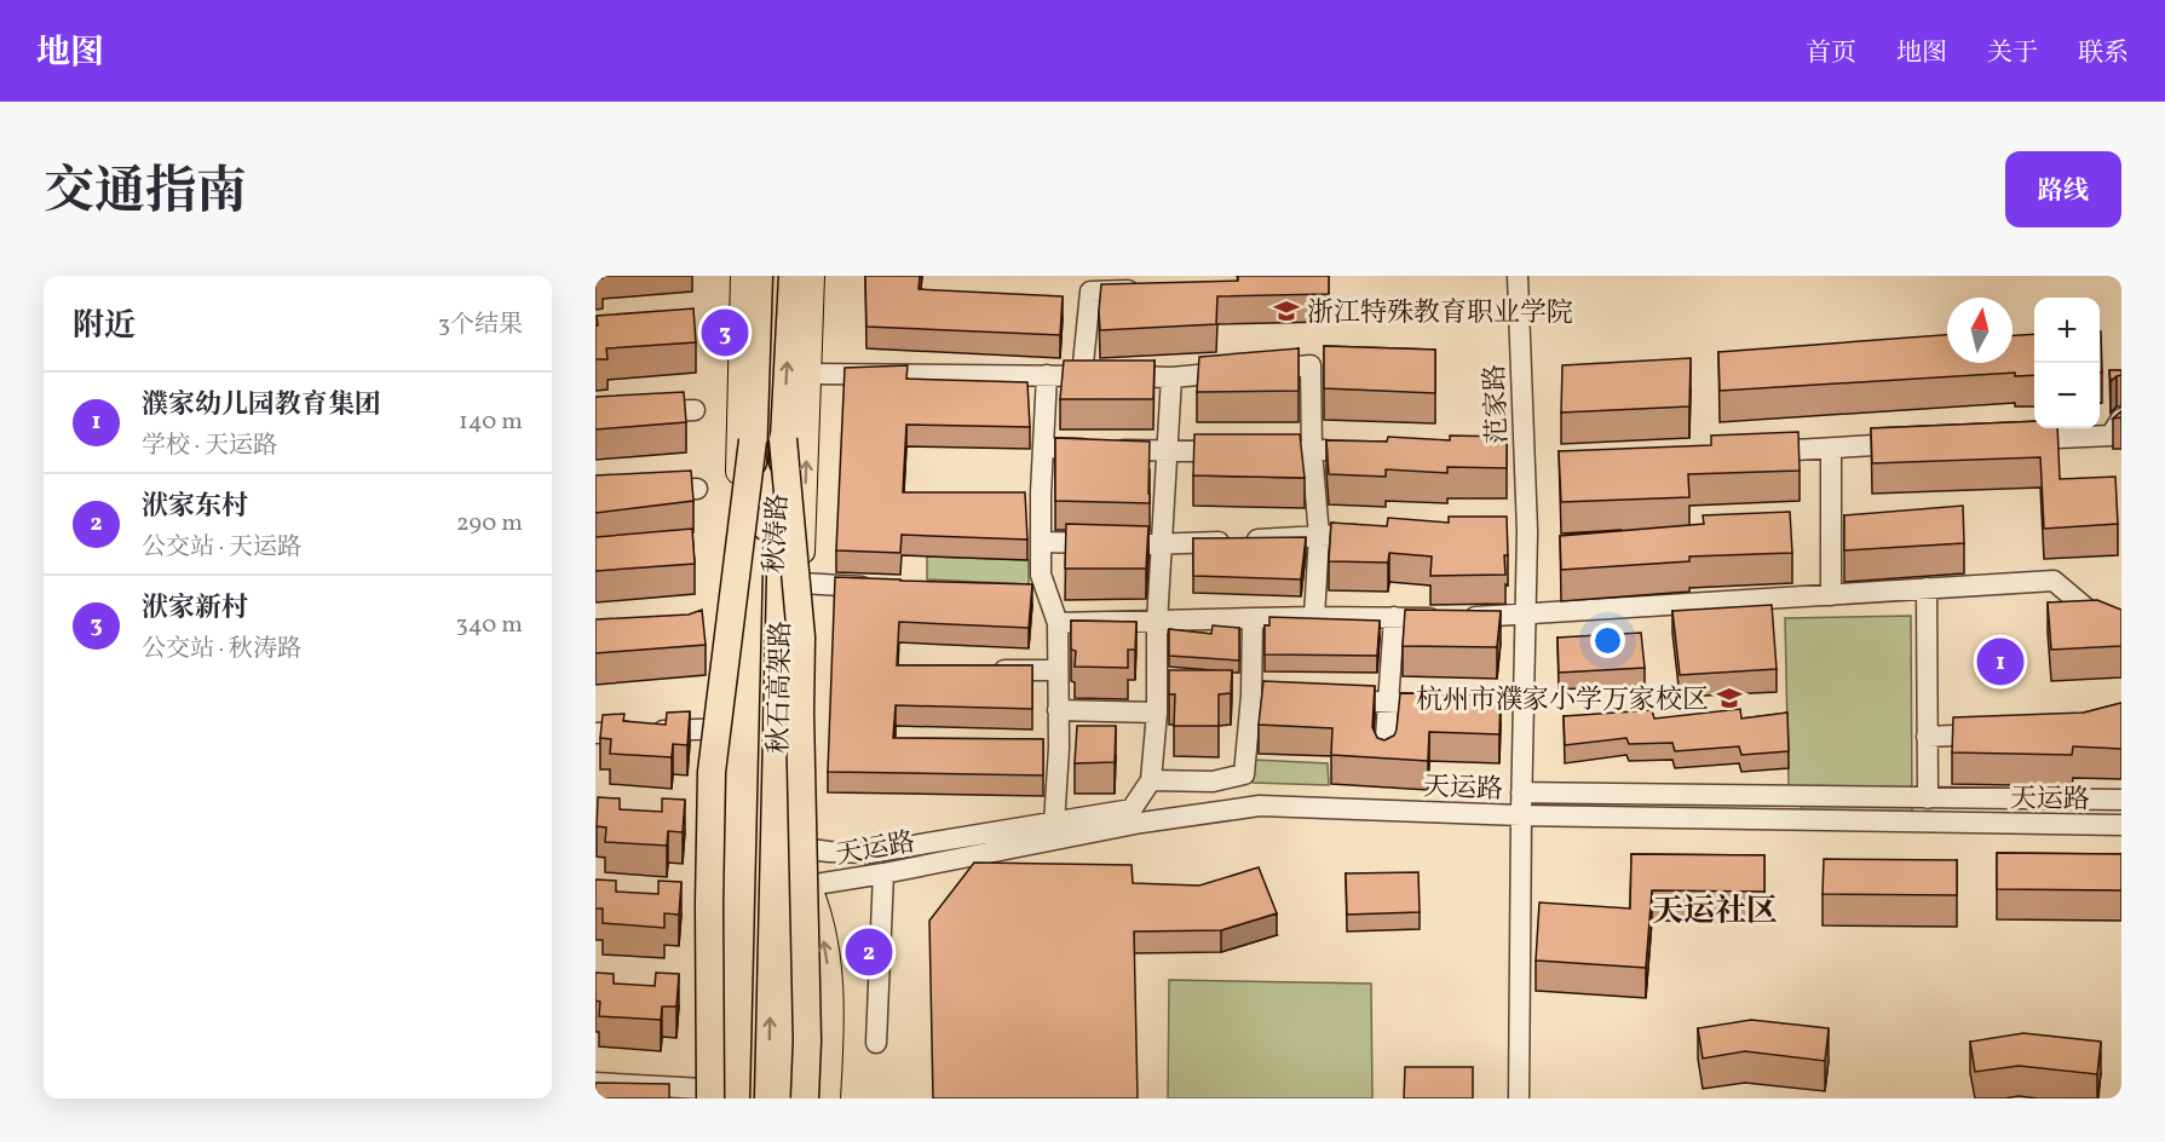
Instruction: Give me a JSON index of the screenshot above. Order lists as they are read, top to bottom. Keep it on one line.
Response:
{"streets":{"highway":["秋石高架路"],"main road":["秋涛路"],"street":["范家路","天运路"]},"crossings":[["范家路","天运路"]],"districts":["天运社区"],"places":{"school or university":["浙江特殊教育职业学院","杭州市濮家小学万家校区"]},"north":"top","page":{"header":"地图","nav":["首页","地图","关于","联系"],"title":"交通指南","buttons":"路线","heading":["附近","3个结果"],"map_buttons":["+","−"],"pins":["3","1","2"],"list":[{"mark":"1","name":"濮家幼儿园教育集团","note":"学校 · 天运路","value":"140 m"},{"mark":"2","name":"洑家东村","note":"公交站 · 天运路","value":"290 m"},{"mark":"3","name":"洑家新村","note":"公交站 · 秋涛路","value":"340 m"}]}}
